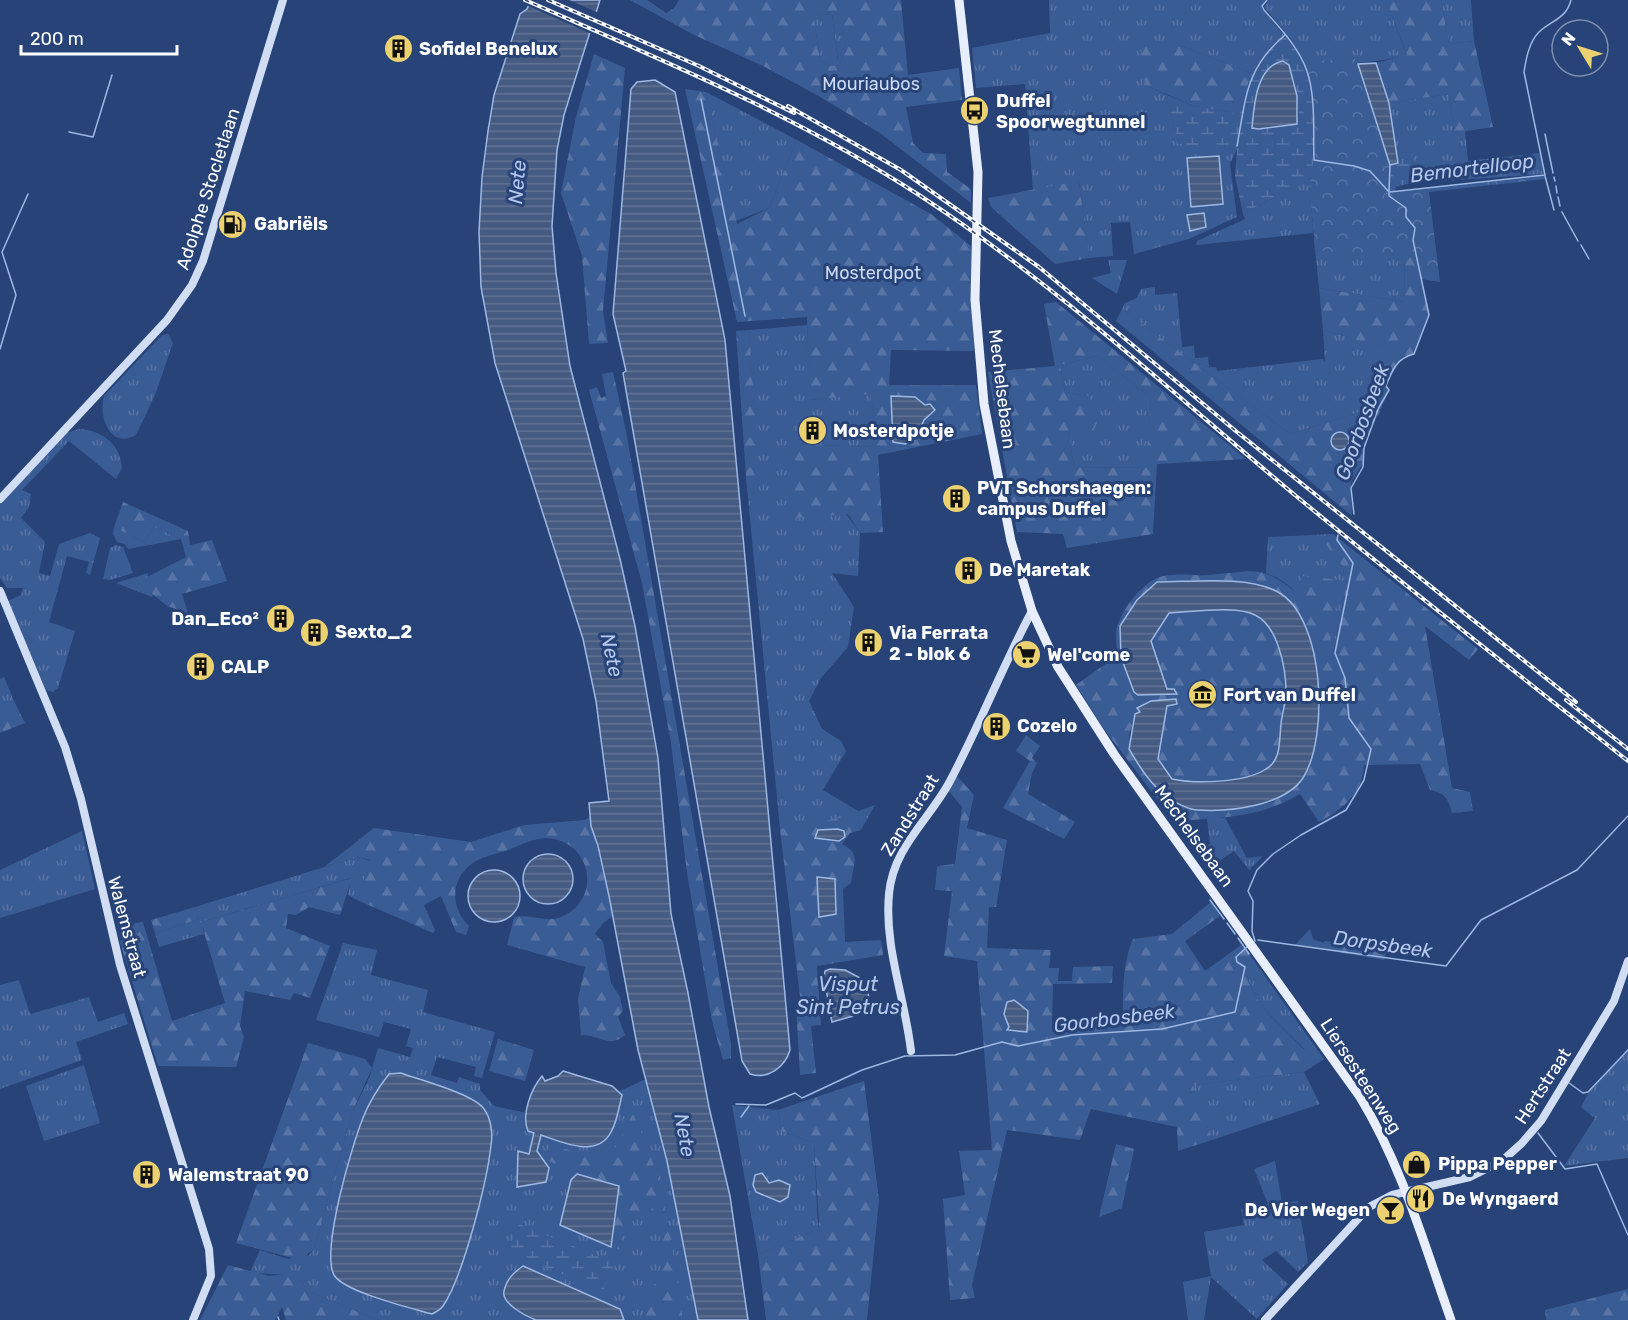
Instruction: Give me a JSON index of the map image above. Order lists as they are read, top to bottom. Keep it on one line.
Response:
{"streets":{"main road":["Mechelsebaan","Liersesteenweg"],"street":["Adolphe Stocletlaan","Zandstraat","Walemstraat","Hertstraat"]},"crossings":[["Mechelsebaan","Zandstraat"],["Mechelsebaan","Liersesteenweg"],["Liersesteenweg","Hertstraat"]],"water":["Bemortelloop","Nete","Goorbosbeek","Dorpsbeek","Visput Sint Petrus"],"parks":["Mouriaubos","Mosterdpot"],"places":{"building":["Sofidel Benelux","Mosterdpotje","PVT Schorshaegen: campus Duffel","De Maretak","Dan_Eco²","Sexto_2","Via Ferrata 2 - blok 6","CALP","Cozelo","Walemstraat 90"],"bus stop":["Duffel Spoorwegtunnel"],"fuel station":["Gabriëls"],"supermarket":["Wel'come"],"museum":["Fort van Duffel"],"shop":["Pippa Pepper"],"restaurant":["De Wyngaerd"],"bar":["De Vier Wegen"]},"scale_bar":"200 m","north":"top left"}
